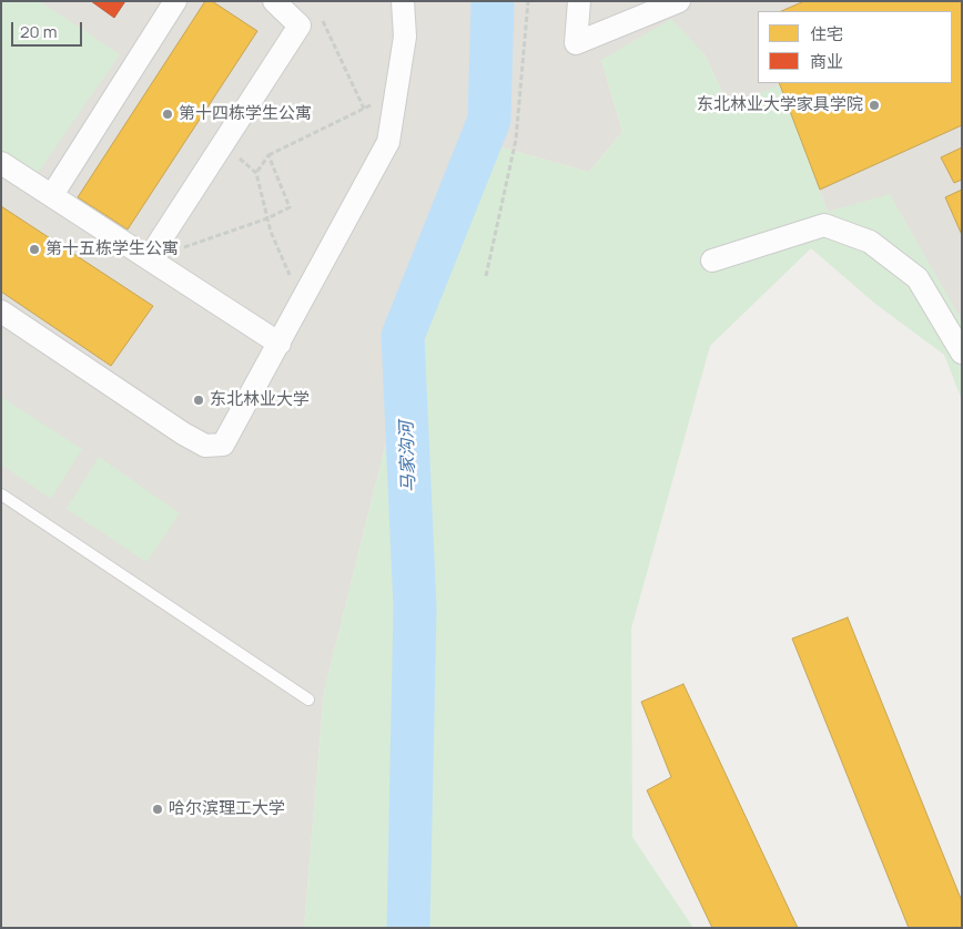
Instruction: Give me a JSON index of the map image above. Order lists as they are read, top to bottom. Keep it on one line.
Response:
{"water":["马家沟河"],"places":["东北林业大学家具学院","第十四栋学生公寓","第十五栋学生公寓","东北林业大学","哈尔滨理工大学"],"legend":["住宅","商业"],"scale_bar":"20 m"}
